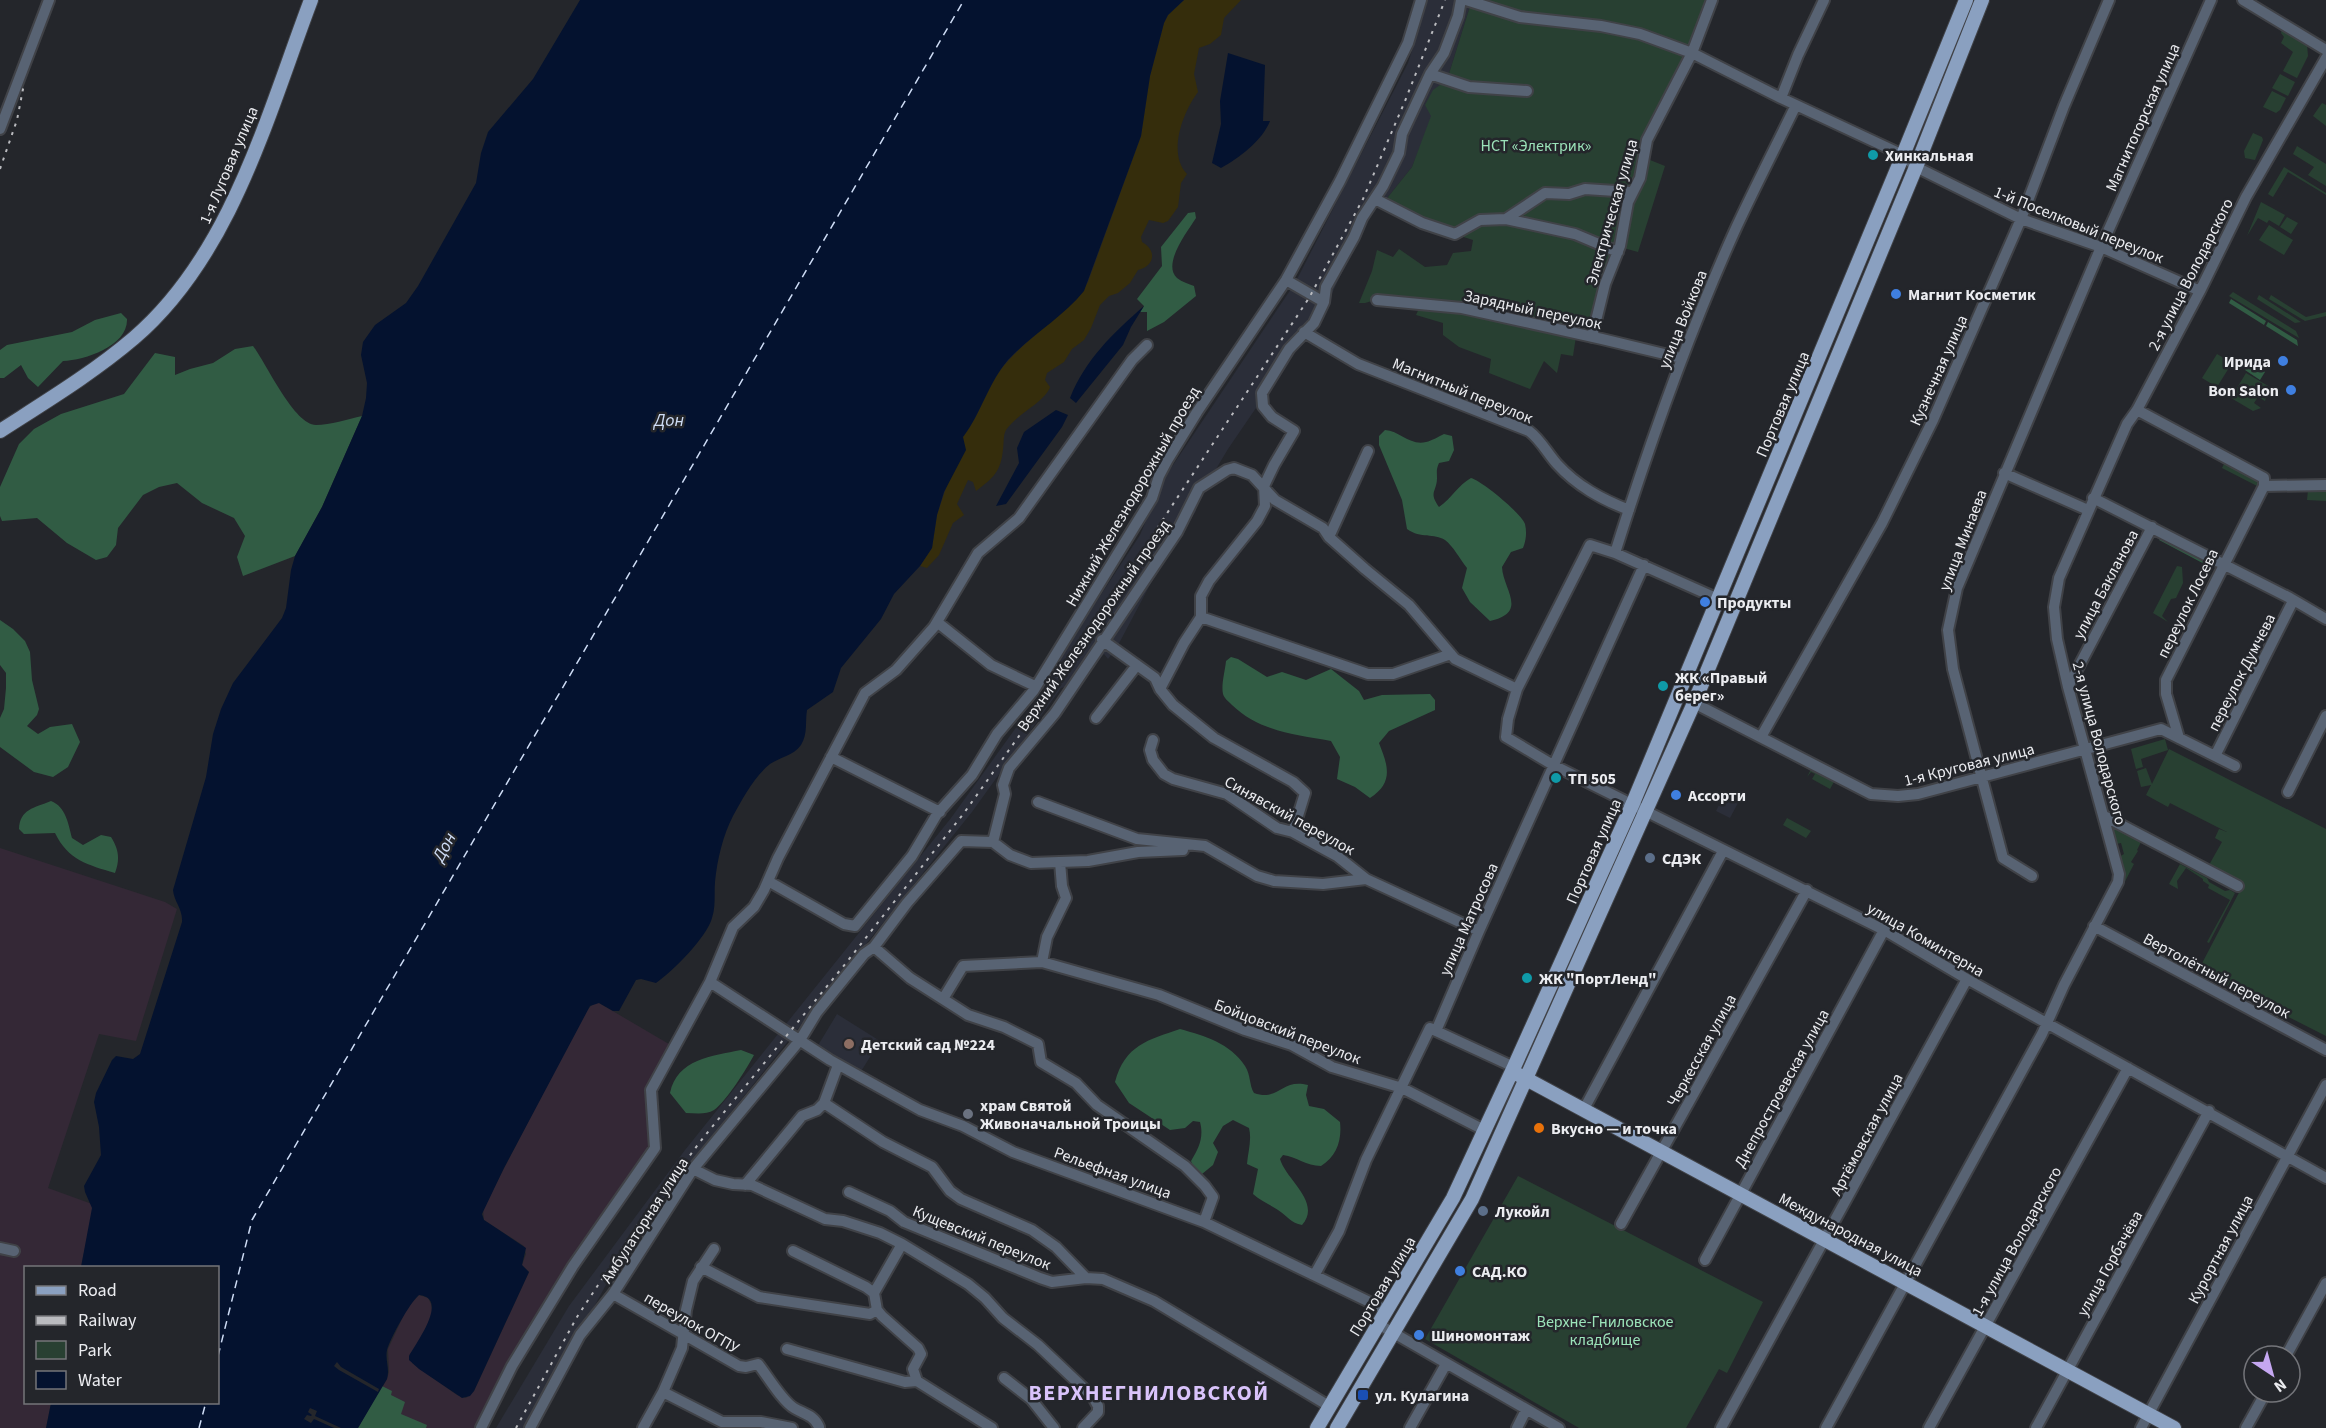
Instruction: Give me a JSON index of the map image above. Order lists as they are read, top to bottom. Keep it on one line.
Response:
{"streets":{"main road":["1-я Луговая улица","Портовая улица","Международная улица"],"street":["Магнитогорская улица","Электрическая улица","1-й Поселковый переулок","2-я улица Володарского","Зарядный переулок","улица Войкова","Кузнечная улица","Магнитный переулок","Нижний Железнодорожный проезд","улица Минаева","улица Бакланова","переулок Лосева","Верхний Железнодорожный проезд","переулок Думчева","1-я Круговая улица","Синявский переулок","улица Матросова","улица Коминтерна","Вертолётный переулок","Бойцовский переулок","Черкесская улица","Днепростроевская улица","Артёмовская улица","Рельефная улица","Амбулаторная улица","Кущевский переулок","1-я улица Володарского","Курортная улица","улица Горбачёва","переулок ОГПУ"]},"crossings":[["Магнитогорская улица","1-й Поселковый переулок"],["Магнитогорская улица","улица Минаева"],["Электрическая улица","1-й Поселковый переулок"],["Электрическая улица","Зарядный переулок"],["1-й Поселковый переулок","2-я улица Володарского"],["1-й Поселковый переулок","улица Войкова"],["1-й Поселковый переулок","Кузнечная улица"],["1-й Поселковый переулок","Портовая улица"],["1-й Поселковый переулок","улица Минаева"],["2-я улица Володарского","улица Бакланова"],["2-я улица Володарского","1-я Круговая улица"],["2-я улица Володарского","улица Коминтерна"],["2-я улица Володарского","Вертолётный переулок"],["2-я улица Володарского","Международная улица"],["Зарядный переулок","улица Войкова"],["улица Войкова","Магнитный переулок"],["Кузнечная улица","1-я Круговая улица"],["Портовая улица","1-я Круговая улица"],["Портовая улица","улица Коминтерна"],["Портовая улица","Бойцовский переулок"],["Портовая улица","Рельефная улица"],["Портовая улица","Международная улица"],["Портовая улица","Кущевский переулок"],["улица Минаева","1-я Круговая улица"],["переулок Лосева","1-я Круговая улица"],["Синявский переулок","улица Матросова"],["улица Матросова","улица Коминтерна"],["улица Матросова","Бойцовский переулок"],["улица Матросова","Рельефная улица"],["улица Матросова","Международная улица"],["улица Коминтерна","Черкесская улица"],["улица Коминтерна","Днепростроевская улица"],["улица Коминтерна","Артёмовская улица"],["улица Коминтерна","1-я улица Володарского"],["улица Коминтерна","Курортная улица"],["улица Коминтерна","улица Горбачёва"],["Черкесская улица","Международная улица"],["Днепростроевская улица","Международная улица"],["Артёмовская улица","Международная улица"],["Рельефная улица","Амбулаторная улица"],["Амбулаторная улица","переулок ОГПУ"],["Международная улица","1-я улица Володарского"],["Международная улица","Курортная улица"],["Международная улица","улица Горбачёва"]],"districts":["ВЕРХНЕГНИЛОВСКОЙ"],"water":["Дон"],"parks":["НСТ «Электрик»","Верхне-Гниловское кладбище"],"places":{"other":["Хинкальная","Магнит Косметик","Ирида","Bon Salon","Продукты","ЖК «Правый берег»","ТП 505","Ассорти","СДЭК","ЖК \"ПортЛенд\"","Детский сад №224","храм Святой Живоначальной Троицы","Вкусно — и точка","Лукойл","САД.КО","Шиномонтаж"],"transit":["ул. Кулагина"]},"legend":["Road","Railway","Park","Water"],"north":"bottom right"}
